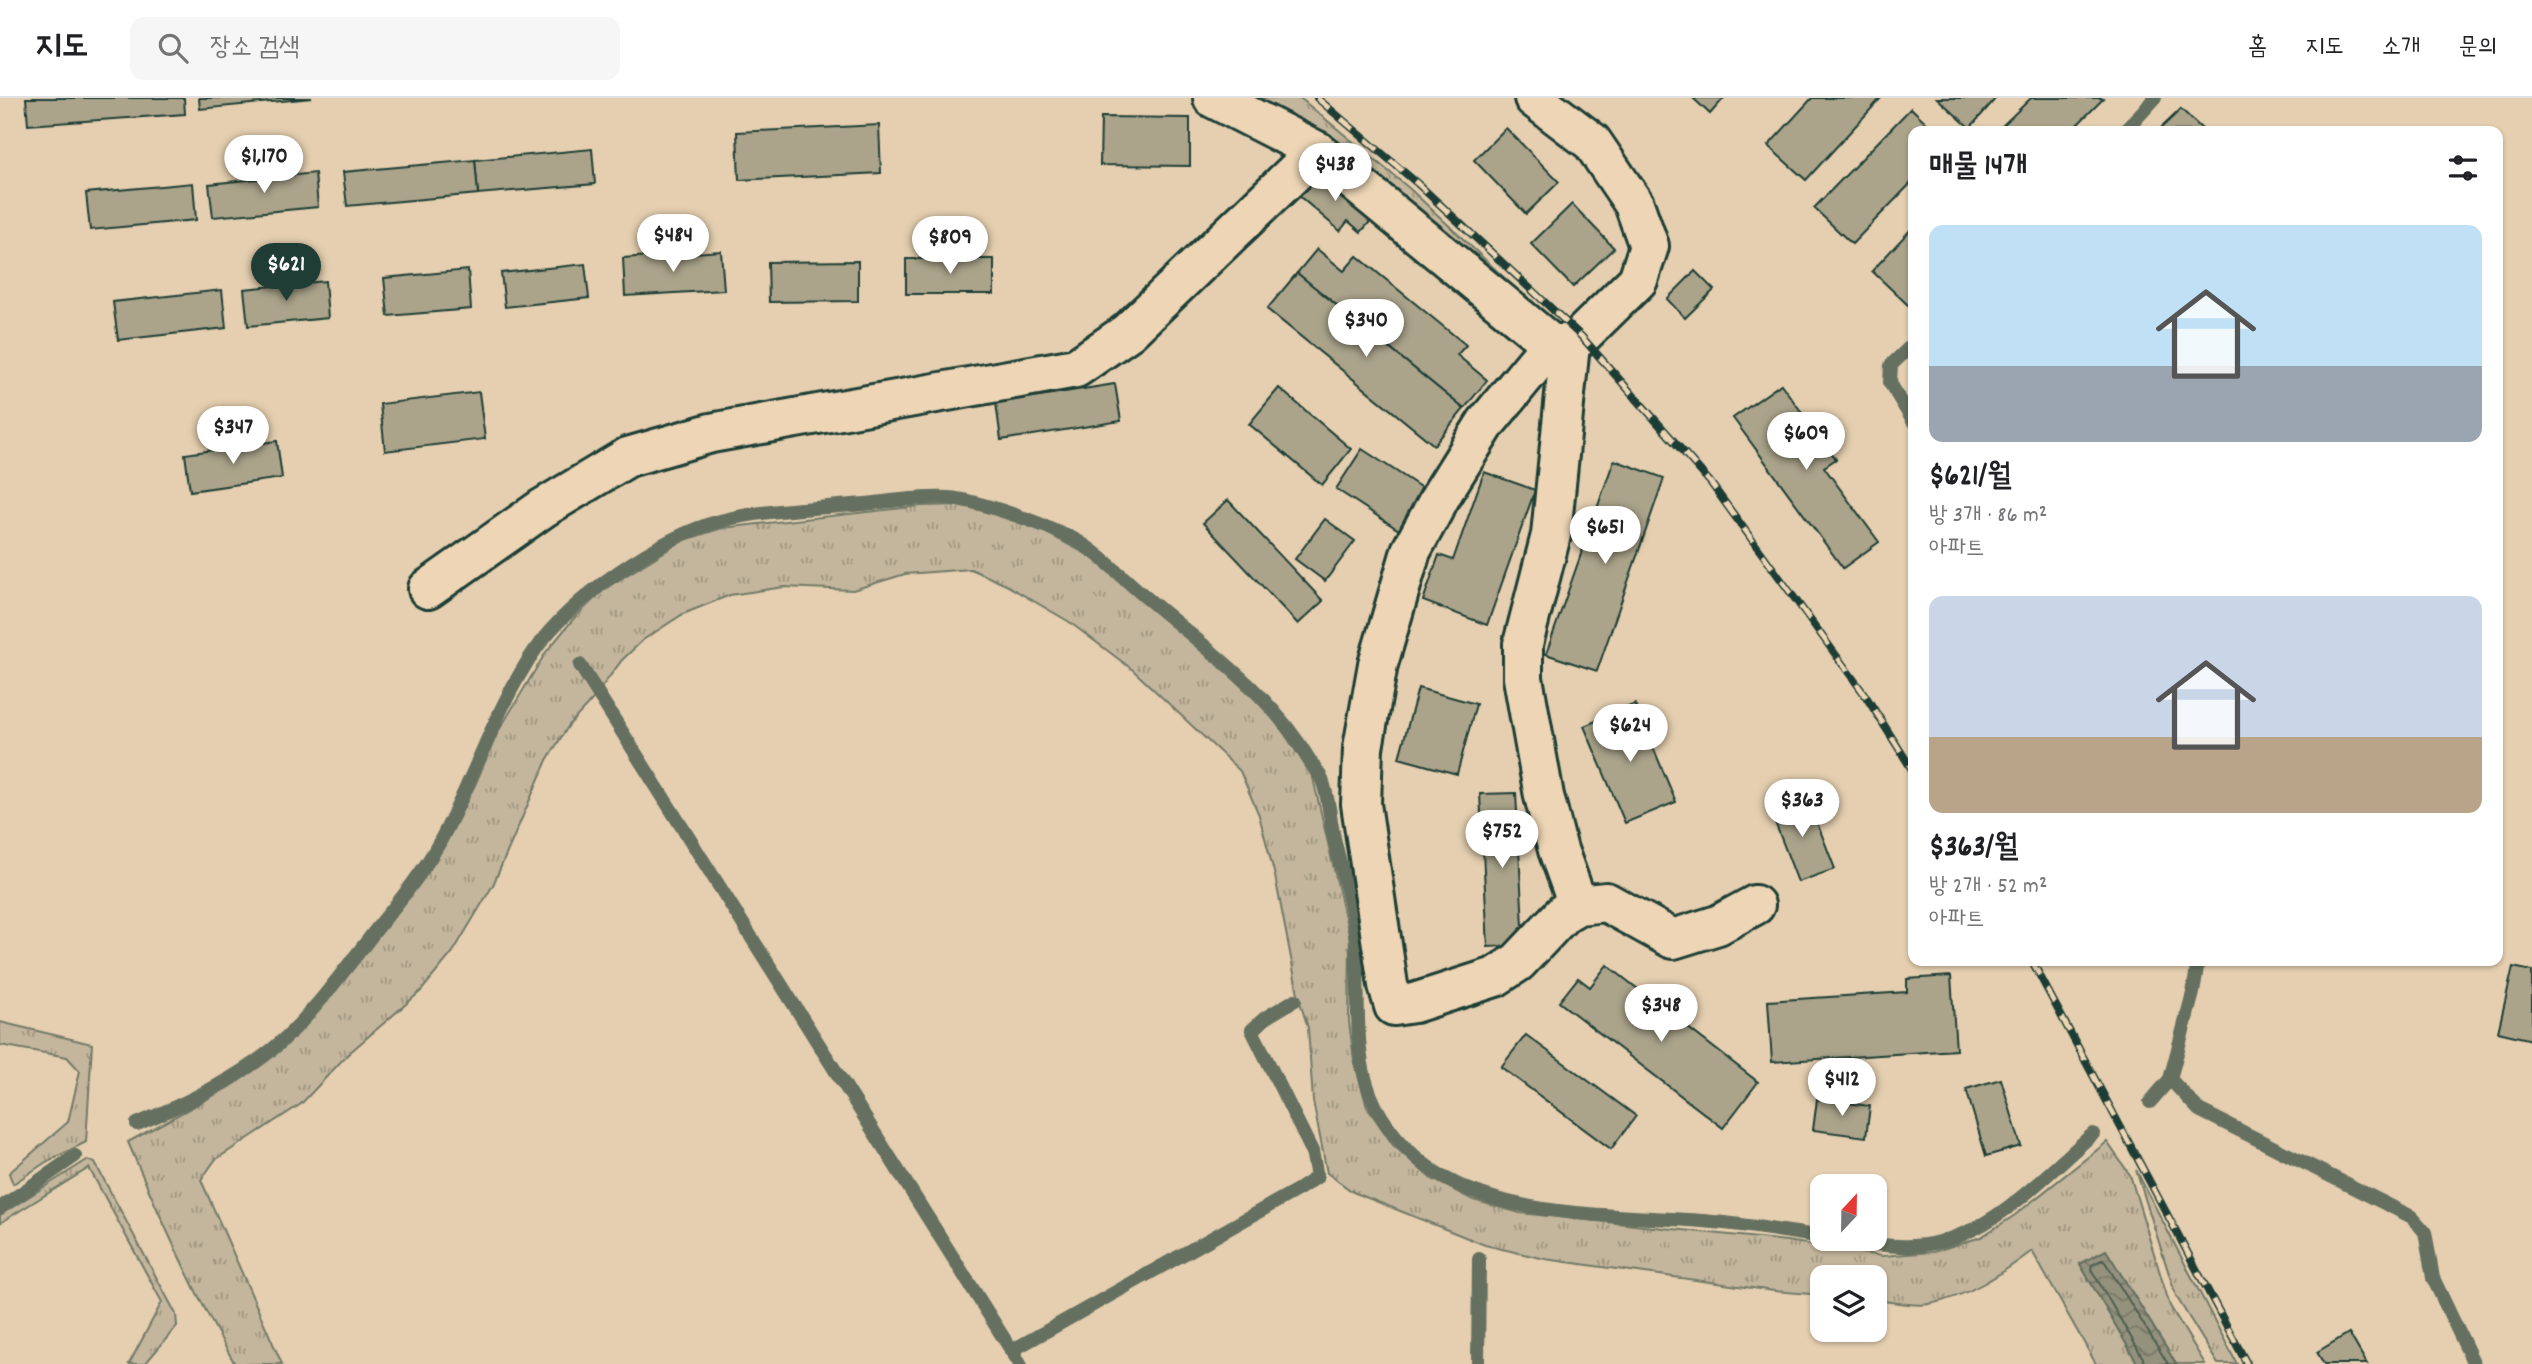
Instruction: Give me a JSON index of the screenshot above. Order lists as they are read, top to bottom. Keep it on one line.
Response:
{"north":"top","page":{"header":"지도","search":"장소 검색","nav":["홈","지도","소개","문의"],"heading":"매물 14개","price":["$1,170","$438","$484","$809","$621","$340","$347","$609","$651","$624","$363","$752","$348","$412"],"list":[{"name":"$621/월","note":"방 3개 · 86 m² · 아파트"},{"name":"$363/월","note":"방 2개 · 52 m² · 아파트"}]}}
